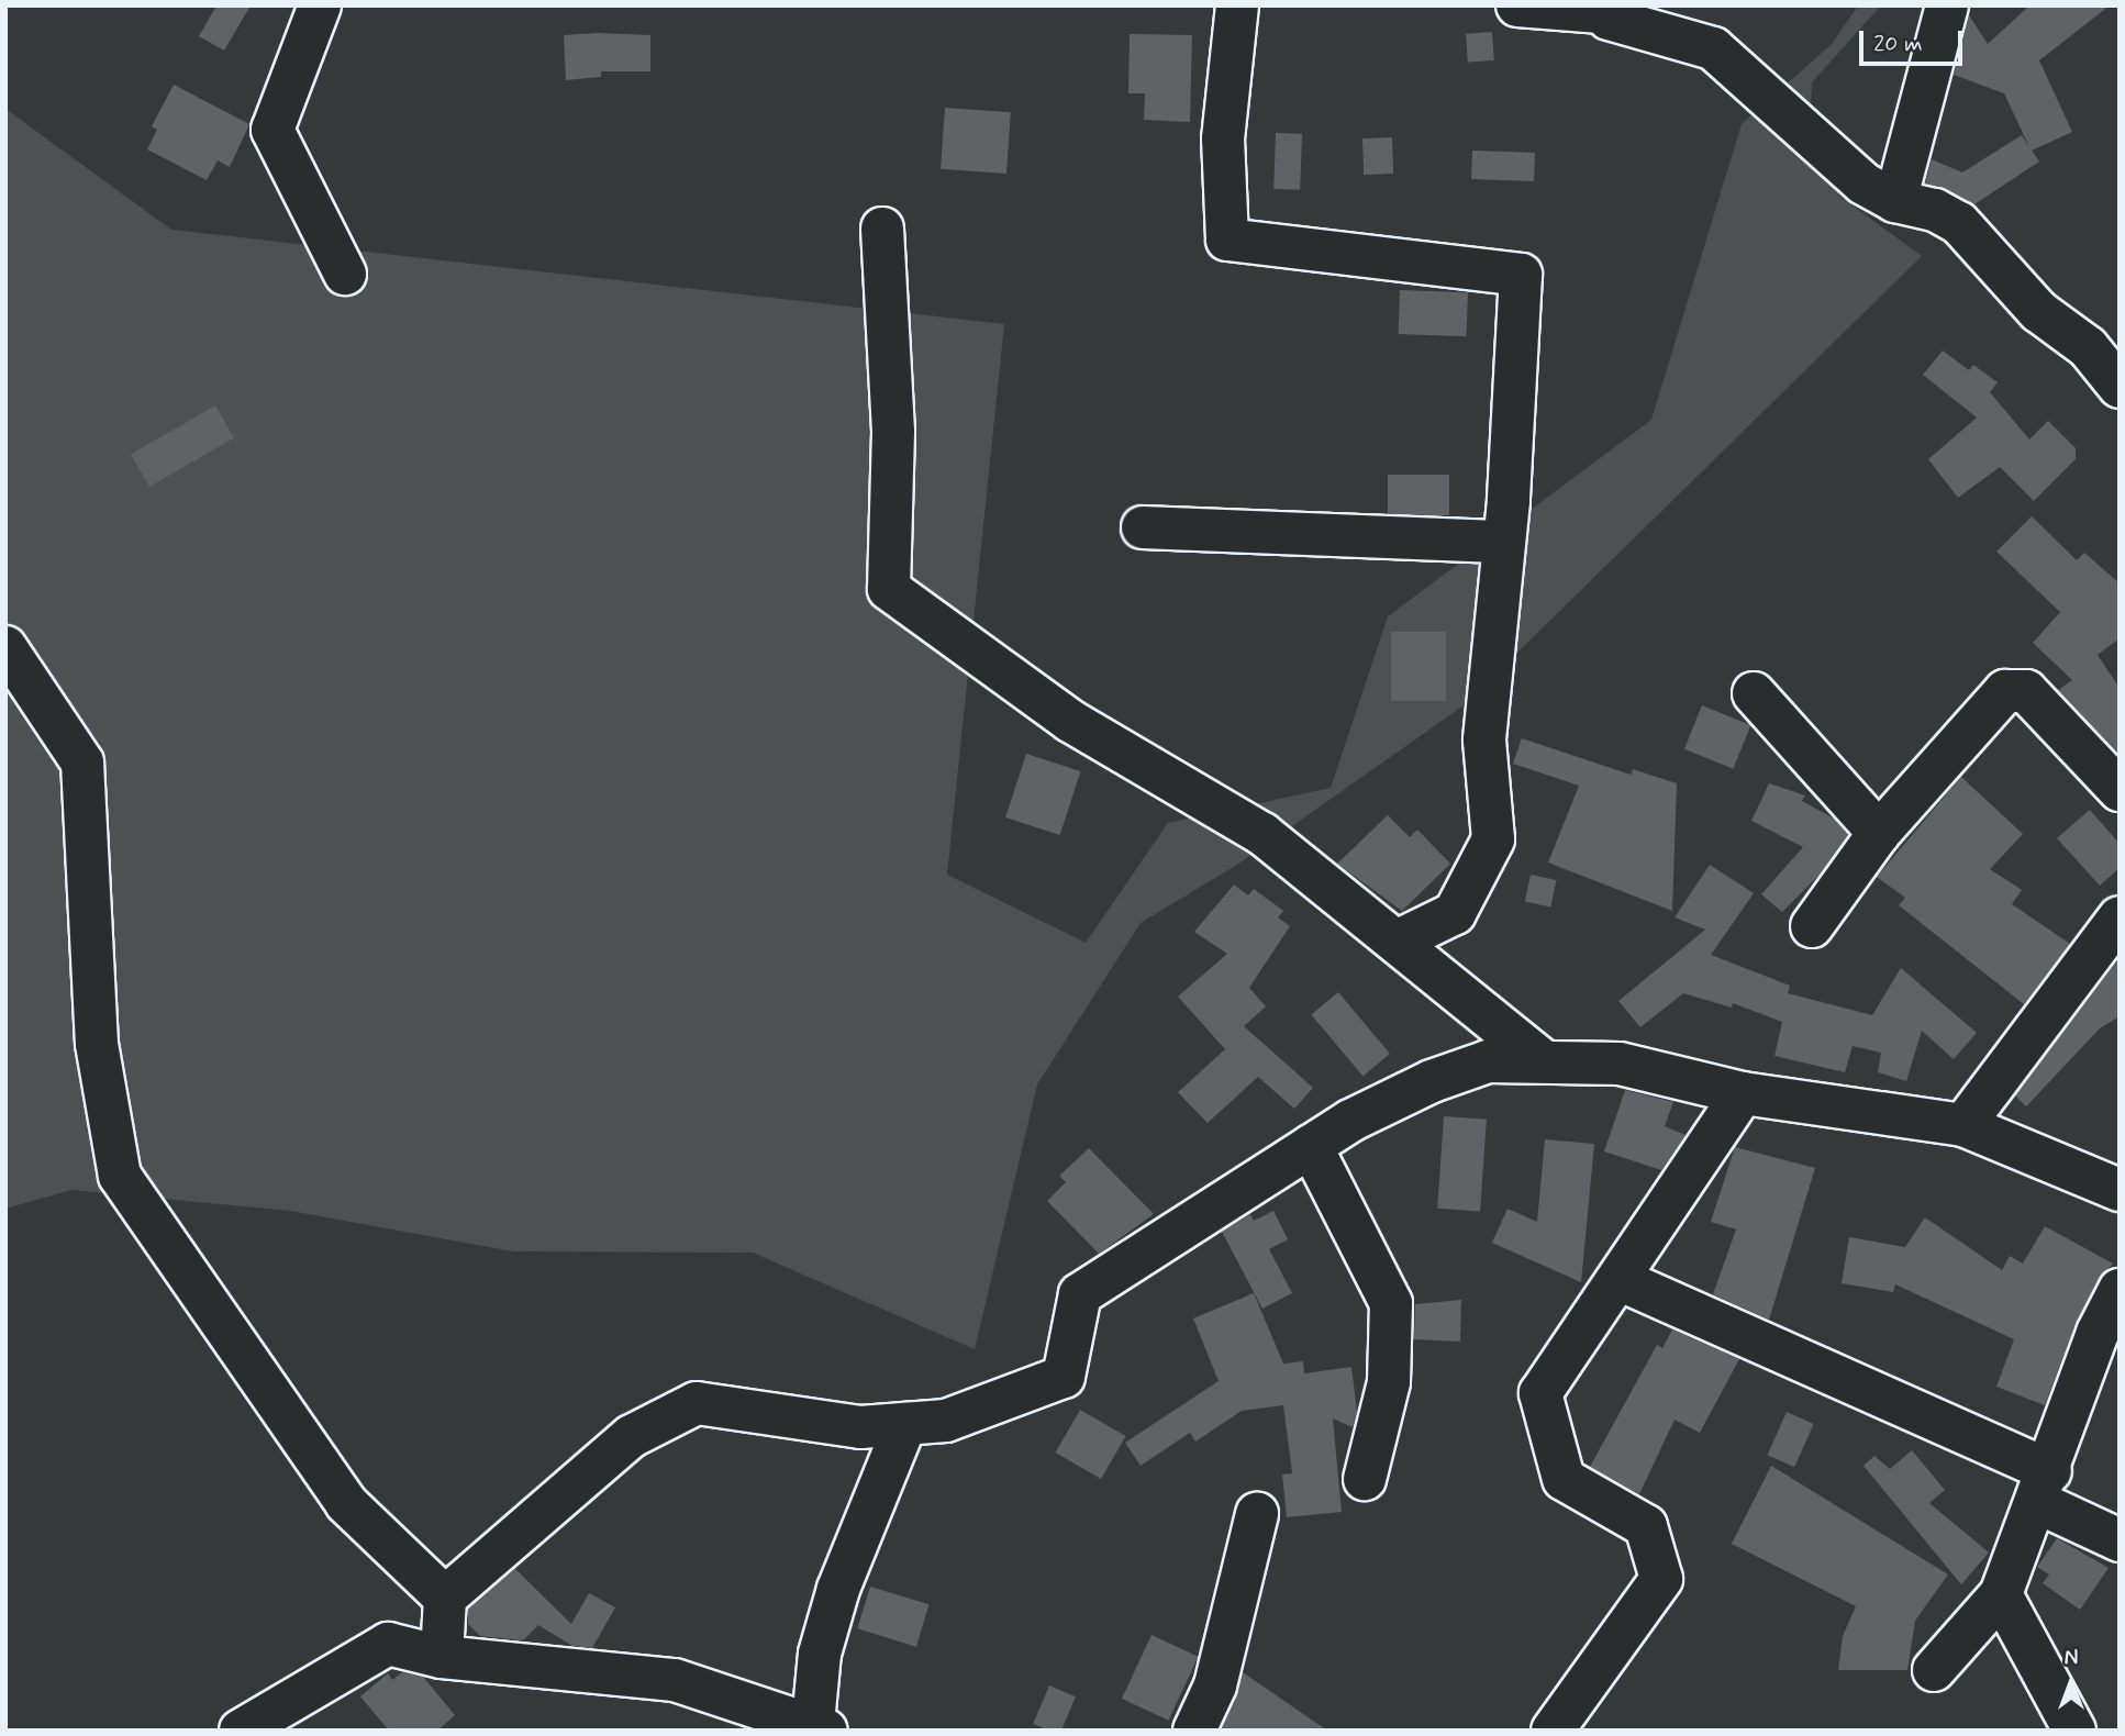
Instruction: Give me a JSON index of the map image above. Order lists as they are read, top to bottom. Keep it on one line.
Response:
{"scale_bar":"20 m","north":"top"}
